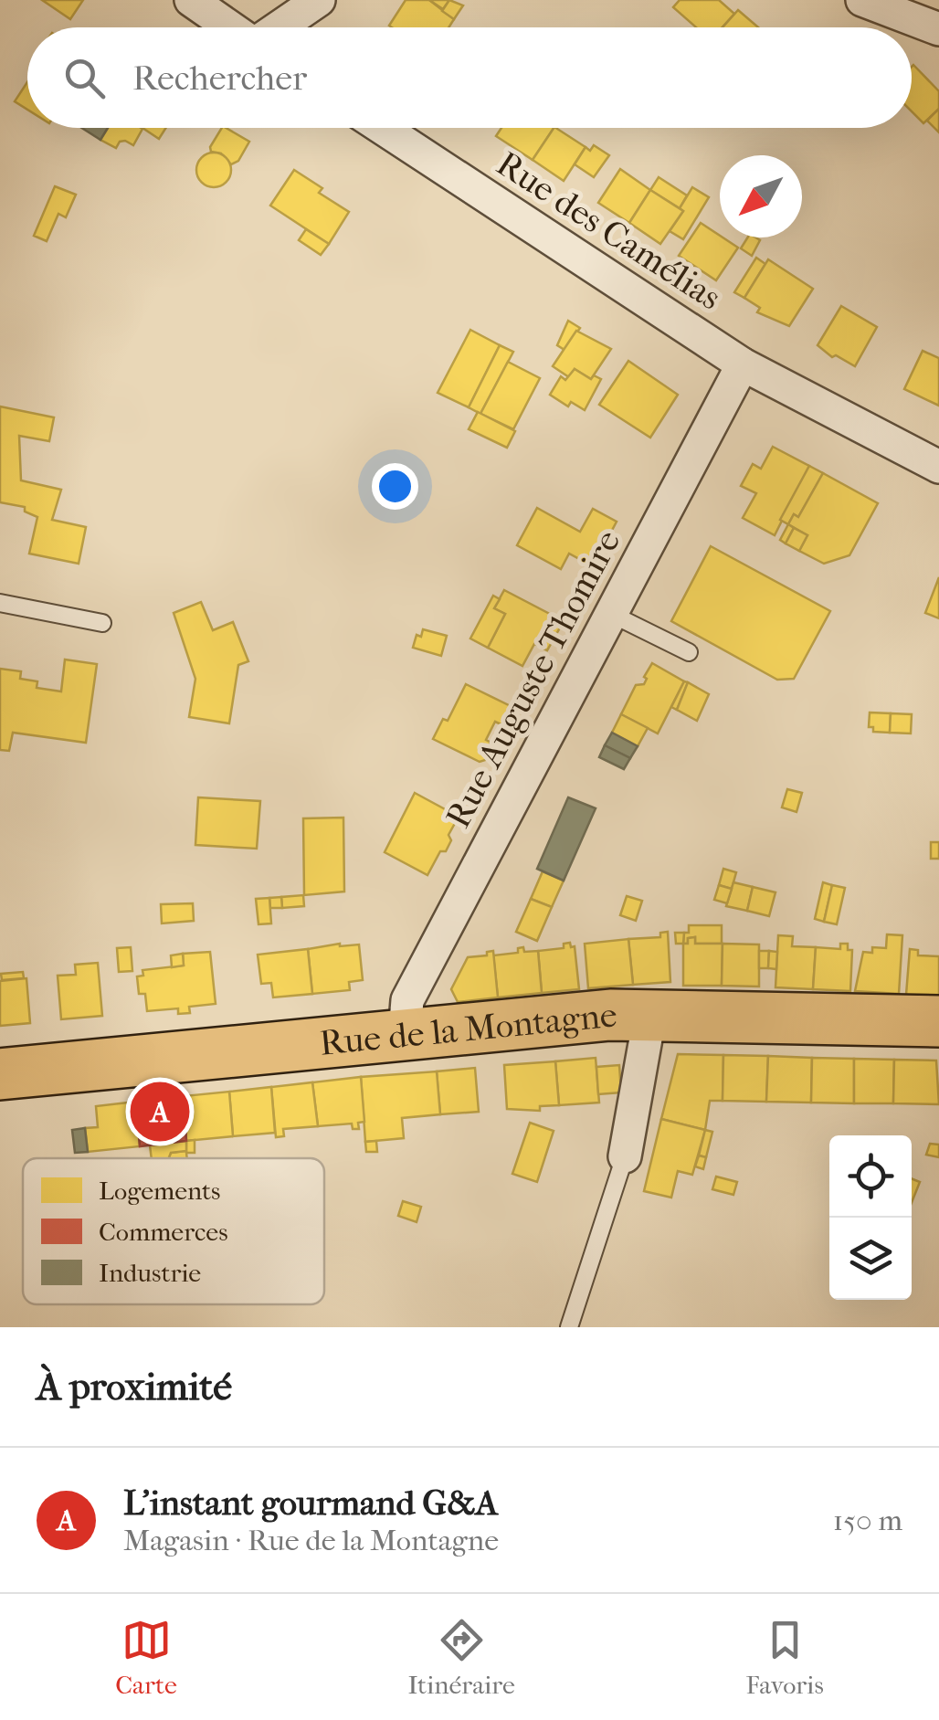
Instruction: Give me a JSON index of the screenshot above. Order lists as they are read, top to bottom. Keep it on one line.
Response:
{"streets":{"main road":["Rue de la Montagne"],"street":["Rue des Camélias","Rue Auguste Thomire"]},"crossings":[["Rue des Camélias","Rue Auguste Thomire"],["Rue Auguste Thomire","Rue de la Montagne"]],"legend":["Logements","Commerces","Industrie"],"north":"bottom left","page":{"search":"Rechercher","pins":"A","heading":"À proximité","list":[{"mark":"A","name":"L'instant gourmand G&A","note":"Magasin · Rue de la Montagne","value":"150 m"}],"nav":["Carte","Itinéraire","Favoris"]}}
